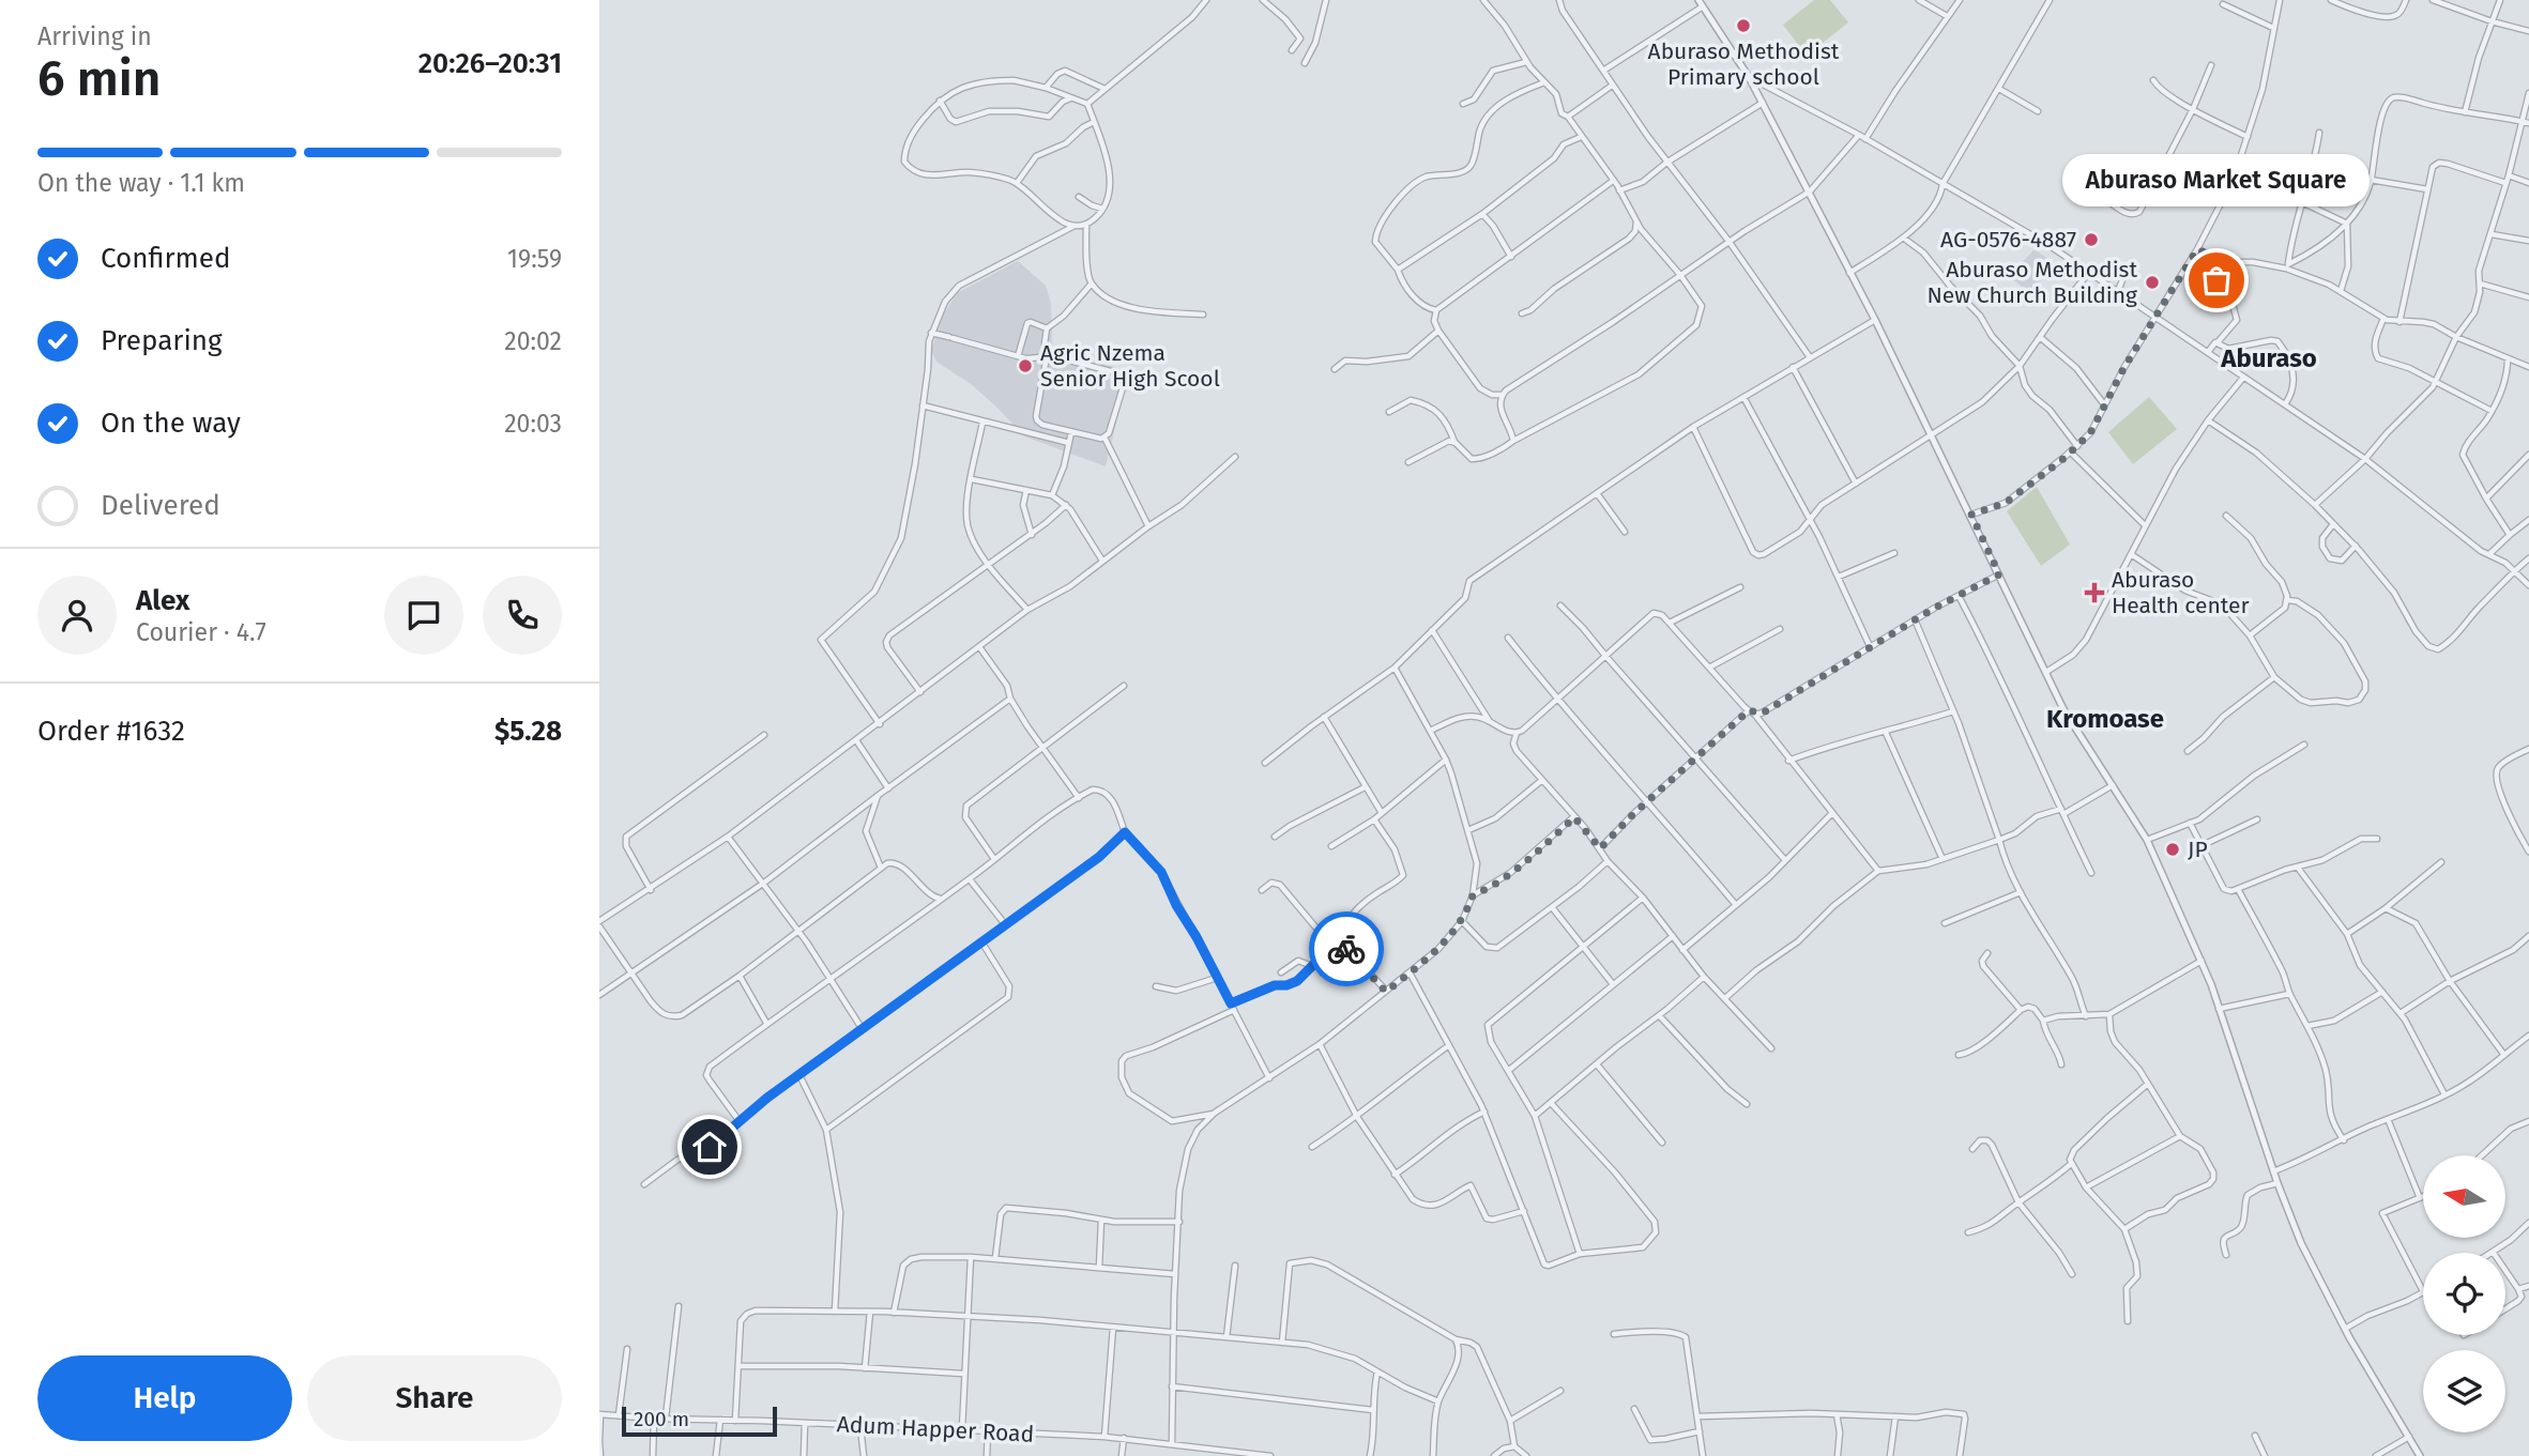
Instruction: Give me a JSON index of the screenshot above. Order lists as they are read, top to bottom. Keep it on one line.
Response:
{"streets":{"street":["Adum Happer Road"]},"districts":["Aburaso","Kromoase"],"places":{"other":["Aburaso Methodist Primary school","AG-0576-4887","Aburaso Market Square","Aburaso Methodist New Church Building","Agric Nzema Senior High Scool","JP"],"health":["Aburaso Health center"]},"scale_bar":"200 m","north":"left","page":{"heading":["6 min","Arriving in","20:26–20:31"],"panel":["Alex","Courier · 4.7","Order #1632","$5.28"],"bar":"On the way · 1.1 km","bubble":"Aburaso Market Square","list":[["Confirmed","19:59"],["Preparing","20:02"],["On the way","20:03"],"Delivered"],"buttons":["Help","Share"],"scale":"200 m"}}
